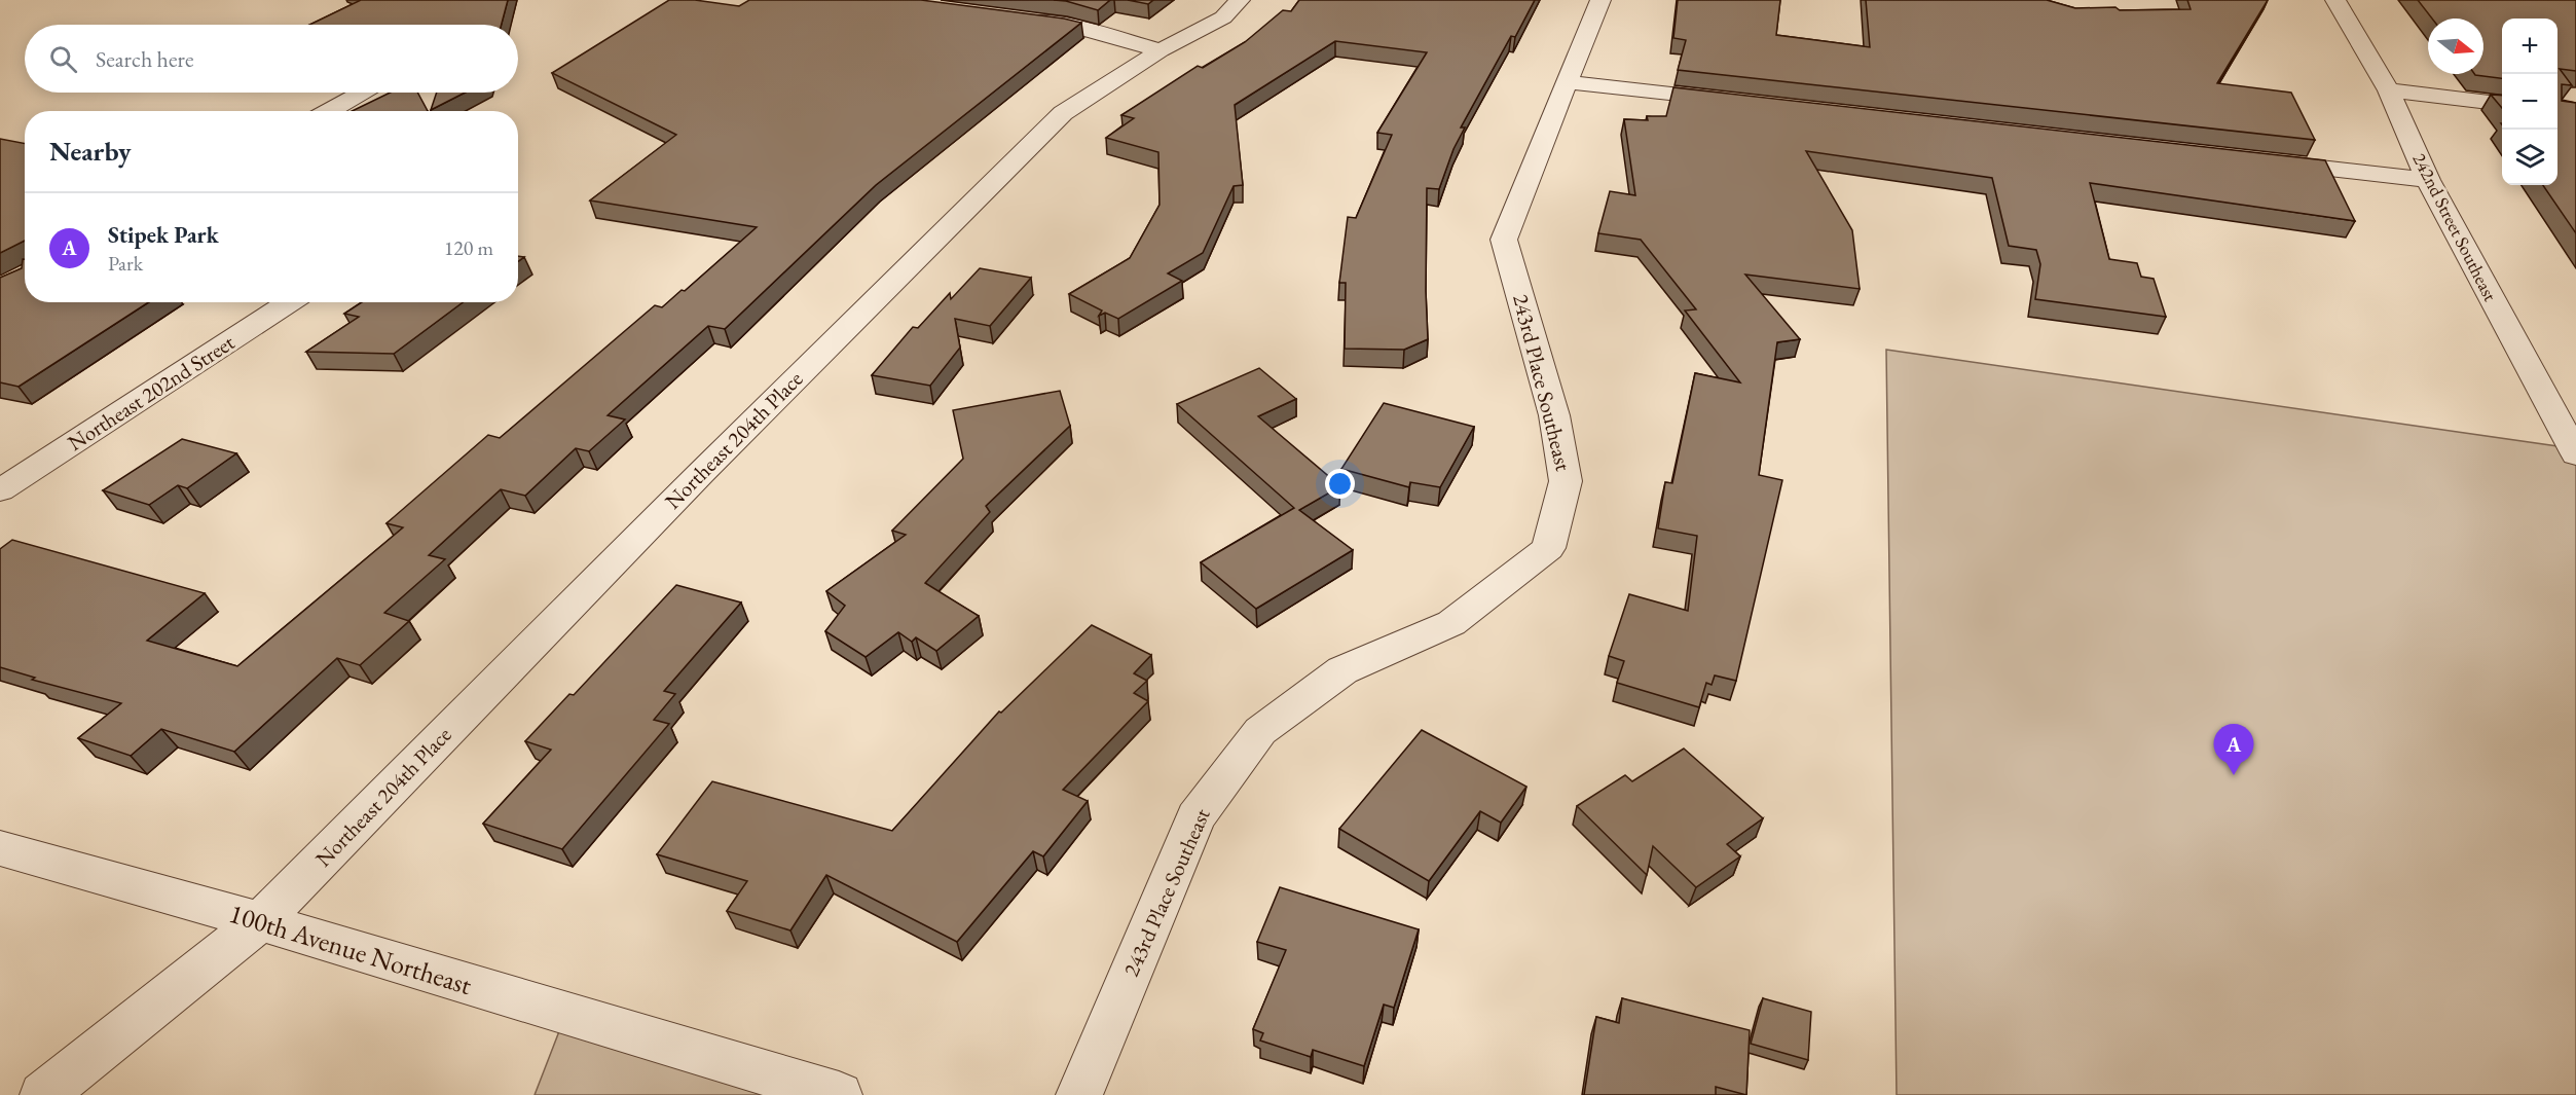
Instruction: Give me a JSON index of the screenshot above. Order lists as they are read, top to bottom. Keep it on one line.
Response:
{"streets":{"street":["242nd Street Southeast","243rd Place Southeast","Northeast 202nd Street","Northeast 204th Place","100th Avenue Northeast"]},"crossings":[["Northeast 204th Place","100th Avenue Northeast"]],"north":"right","page":{"map_buttons":["+","−"],"search":"Search here","heading":"Nearby","list":[{"mark":"A","name":"Stipek Park","note":"Park","value":"120 m"}],"pins":"A"}}
